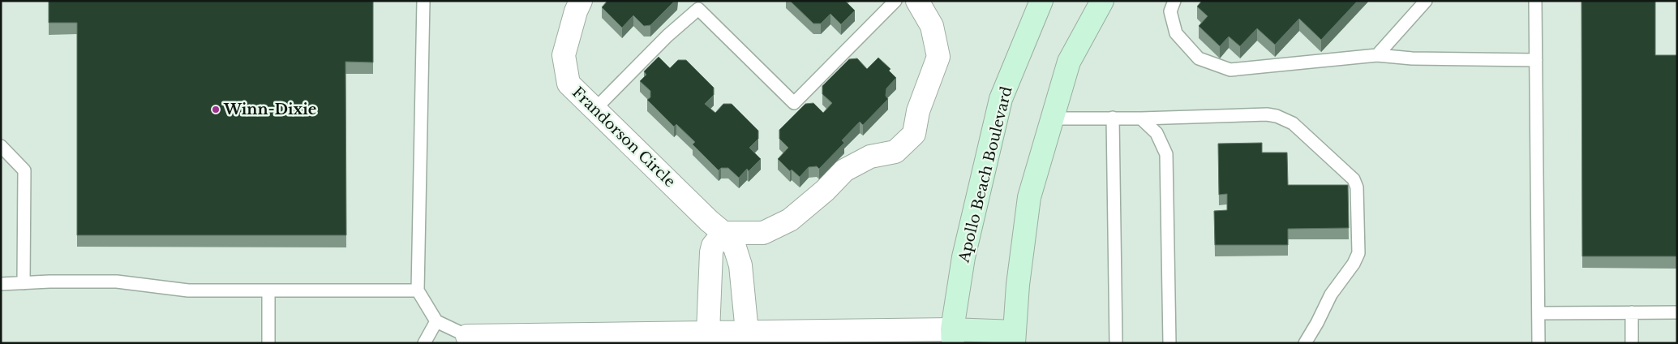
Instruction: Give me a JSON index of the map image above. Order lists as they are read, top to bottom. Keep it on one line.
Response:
{"streets":{"main road":["Apollo Beach Boulevard"],"street":["Frandorson Circle"]},"places":["Winn-Dixie"]}
